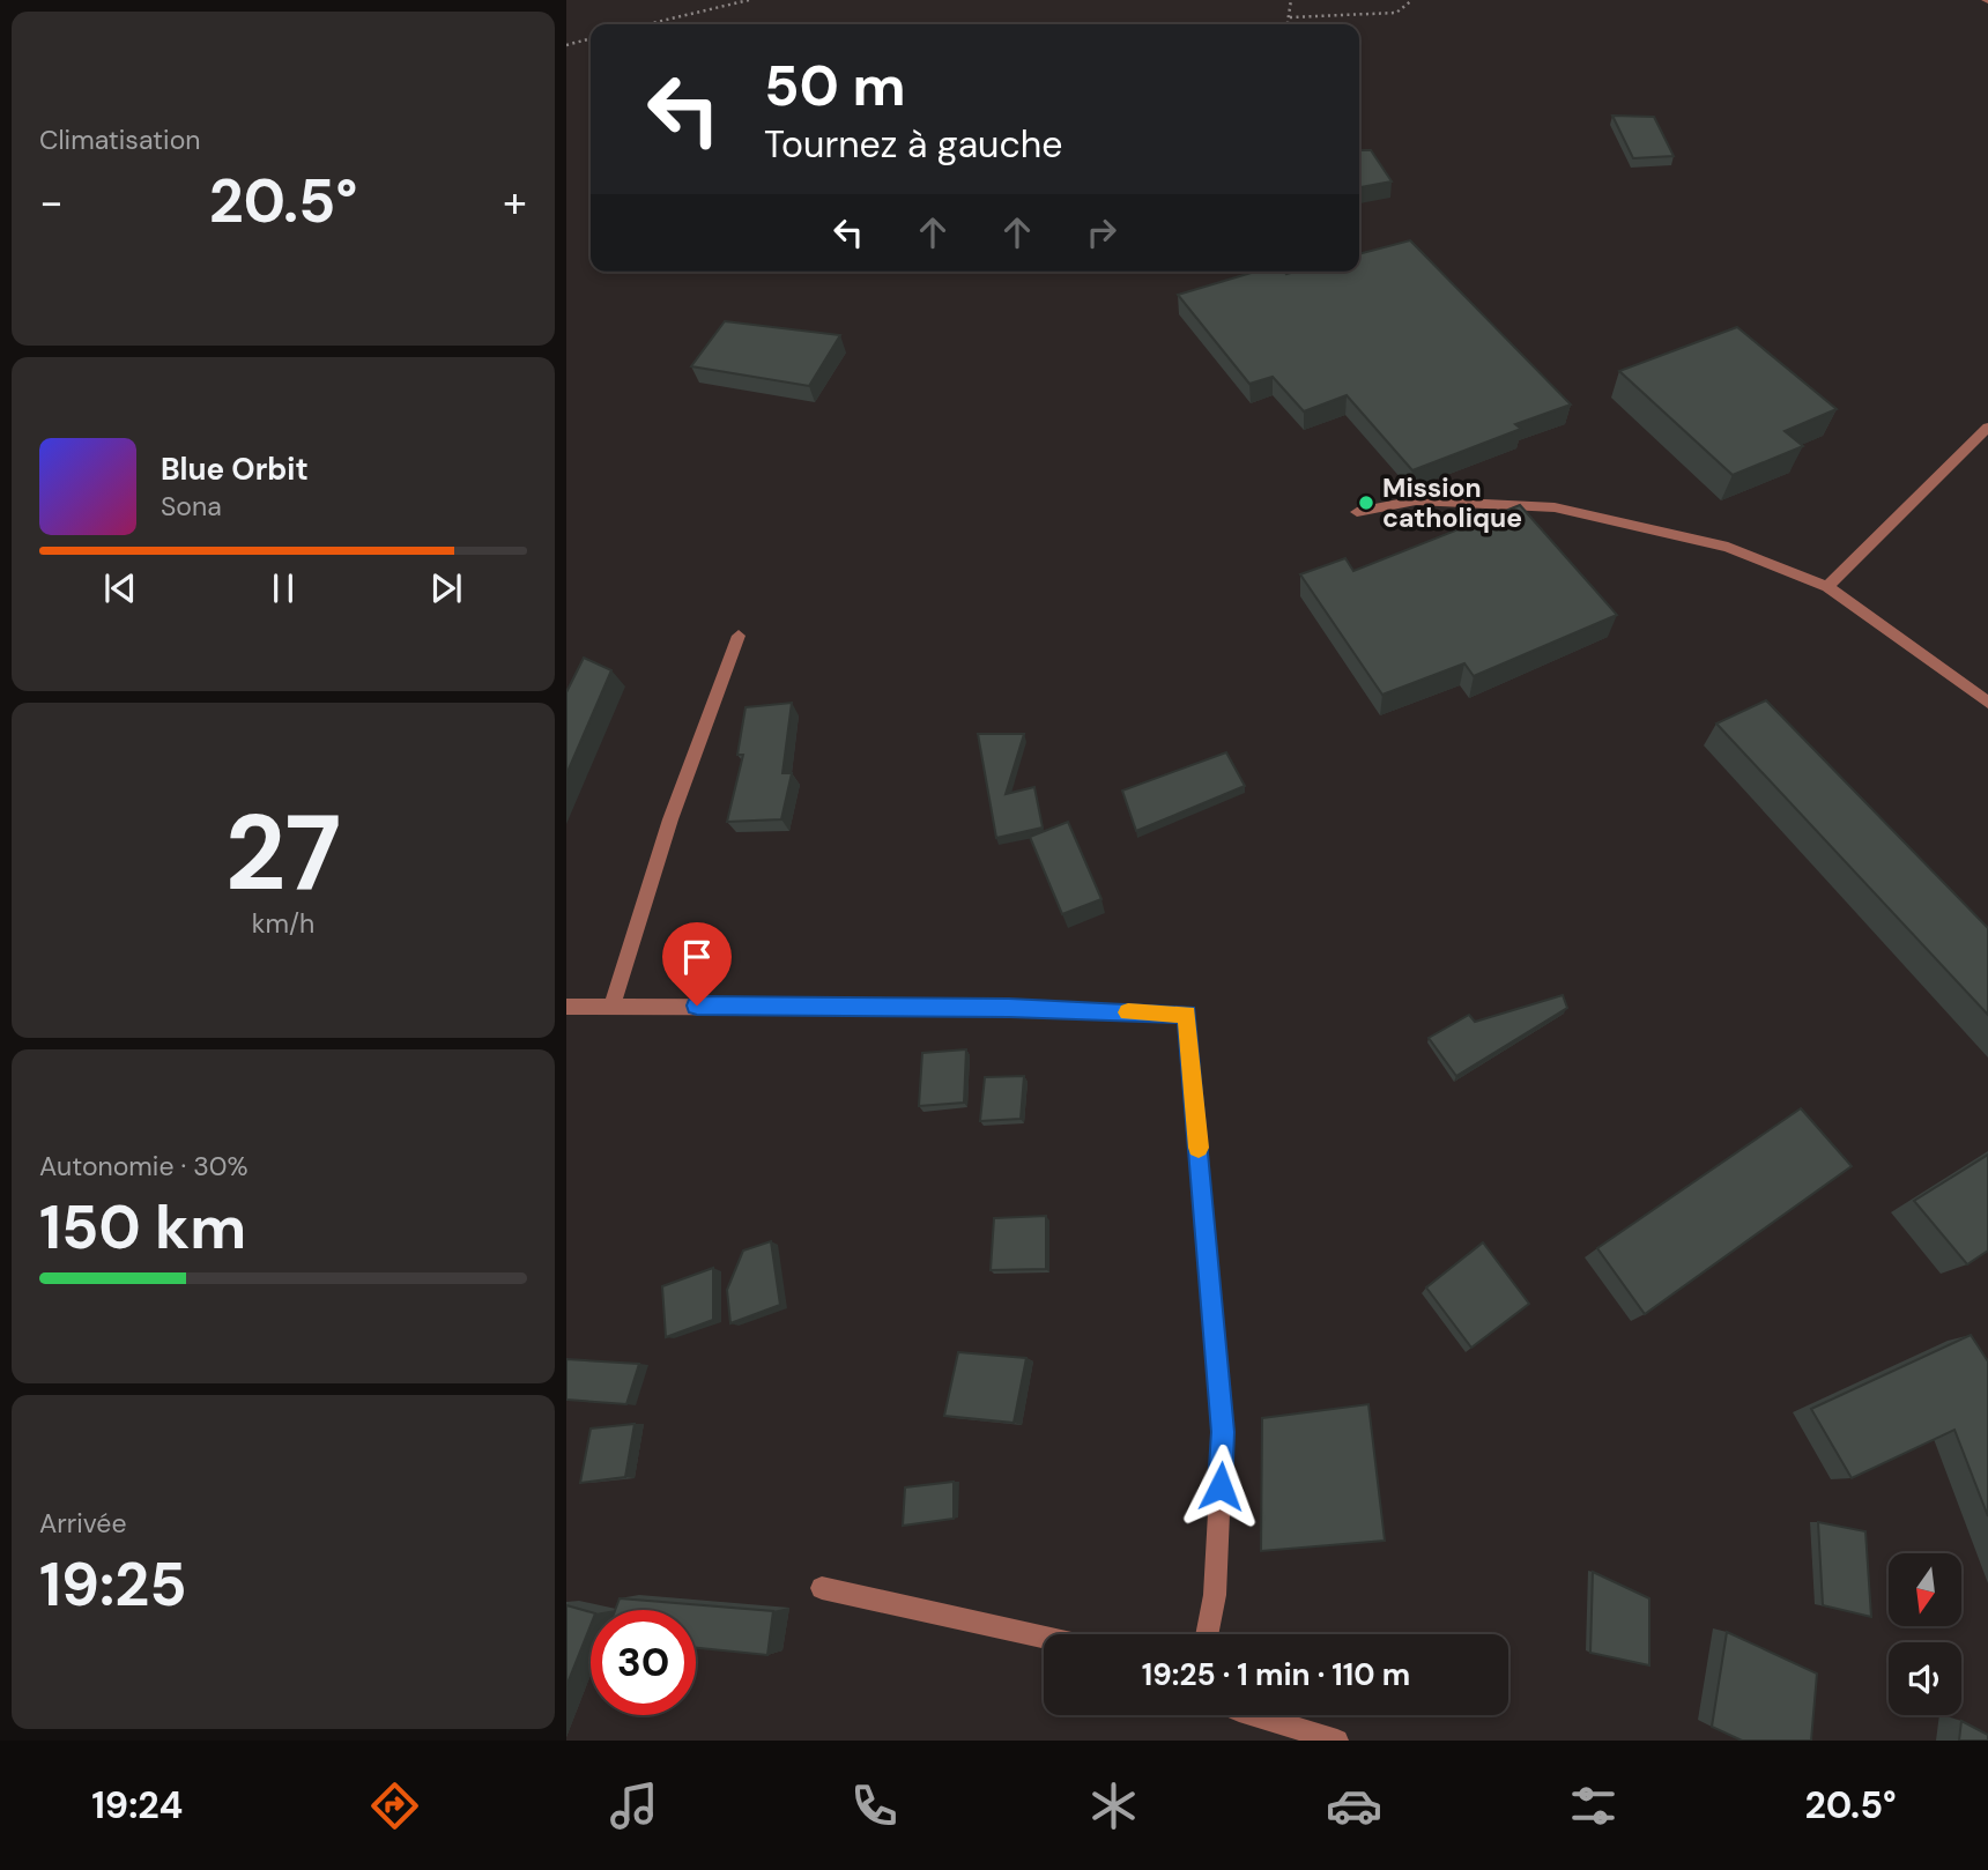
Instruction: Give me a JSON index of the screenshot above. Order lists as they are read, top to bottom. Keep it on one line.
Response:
{"places":["Mission catholique"],"north":"bottom","page":{"tile":["Climatisation",["27","km/h"],["Autonomie · 30%","150 km"],["Arrivée","19:25"]],"turn":["50 m","Tournez à gauche"],"heat":["−","20.5°","+"],"song":["Blue Orbit","Sona"],"limit":"30","trip":"19:25 · 1 min · 110 m","tabs":["19:24","20.5°"]}}
